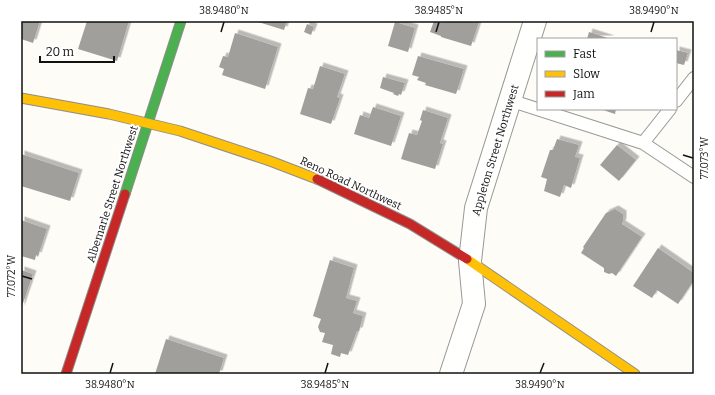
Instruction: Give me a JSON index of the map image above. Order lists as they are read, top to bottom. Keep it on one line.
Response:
{"streets":{"main road":["Reno Road Northwest","Albemarle Street Northwest"],"street":["Appleton Street Northwest"]},"crossings":[["Appleton Street Northwest","Reno Road Northwest"],["Reno Road Northwest","Albemarle Street Northwest"]],"legend":["Fast","Slow","Jam"],"scale_bar":"20 m","coordinates":["38.9480°N","38.9485°N","38.9490°N","77.073°W","77.072°W"]}
